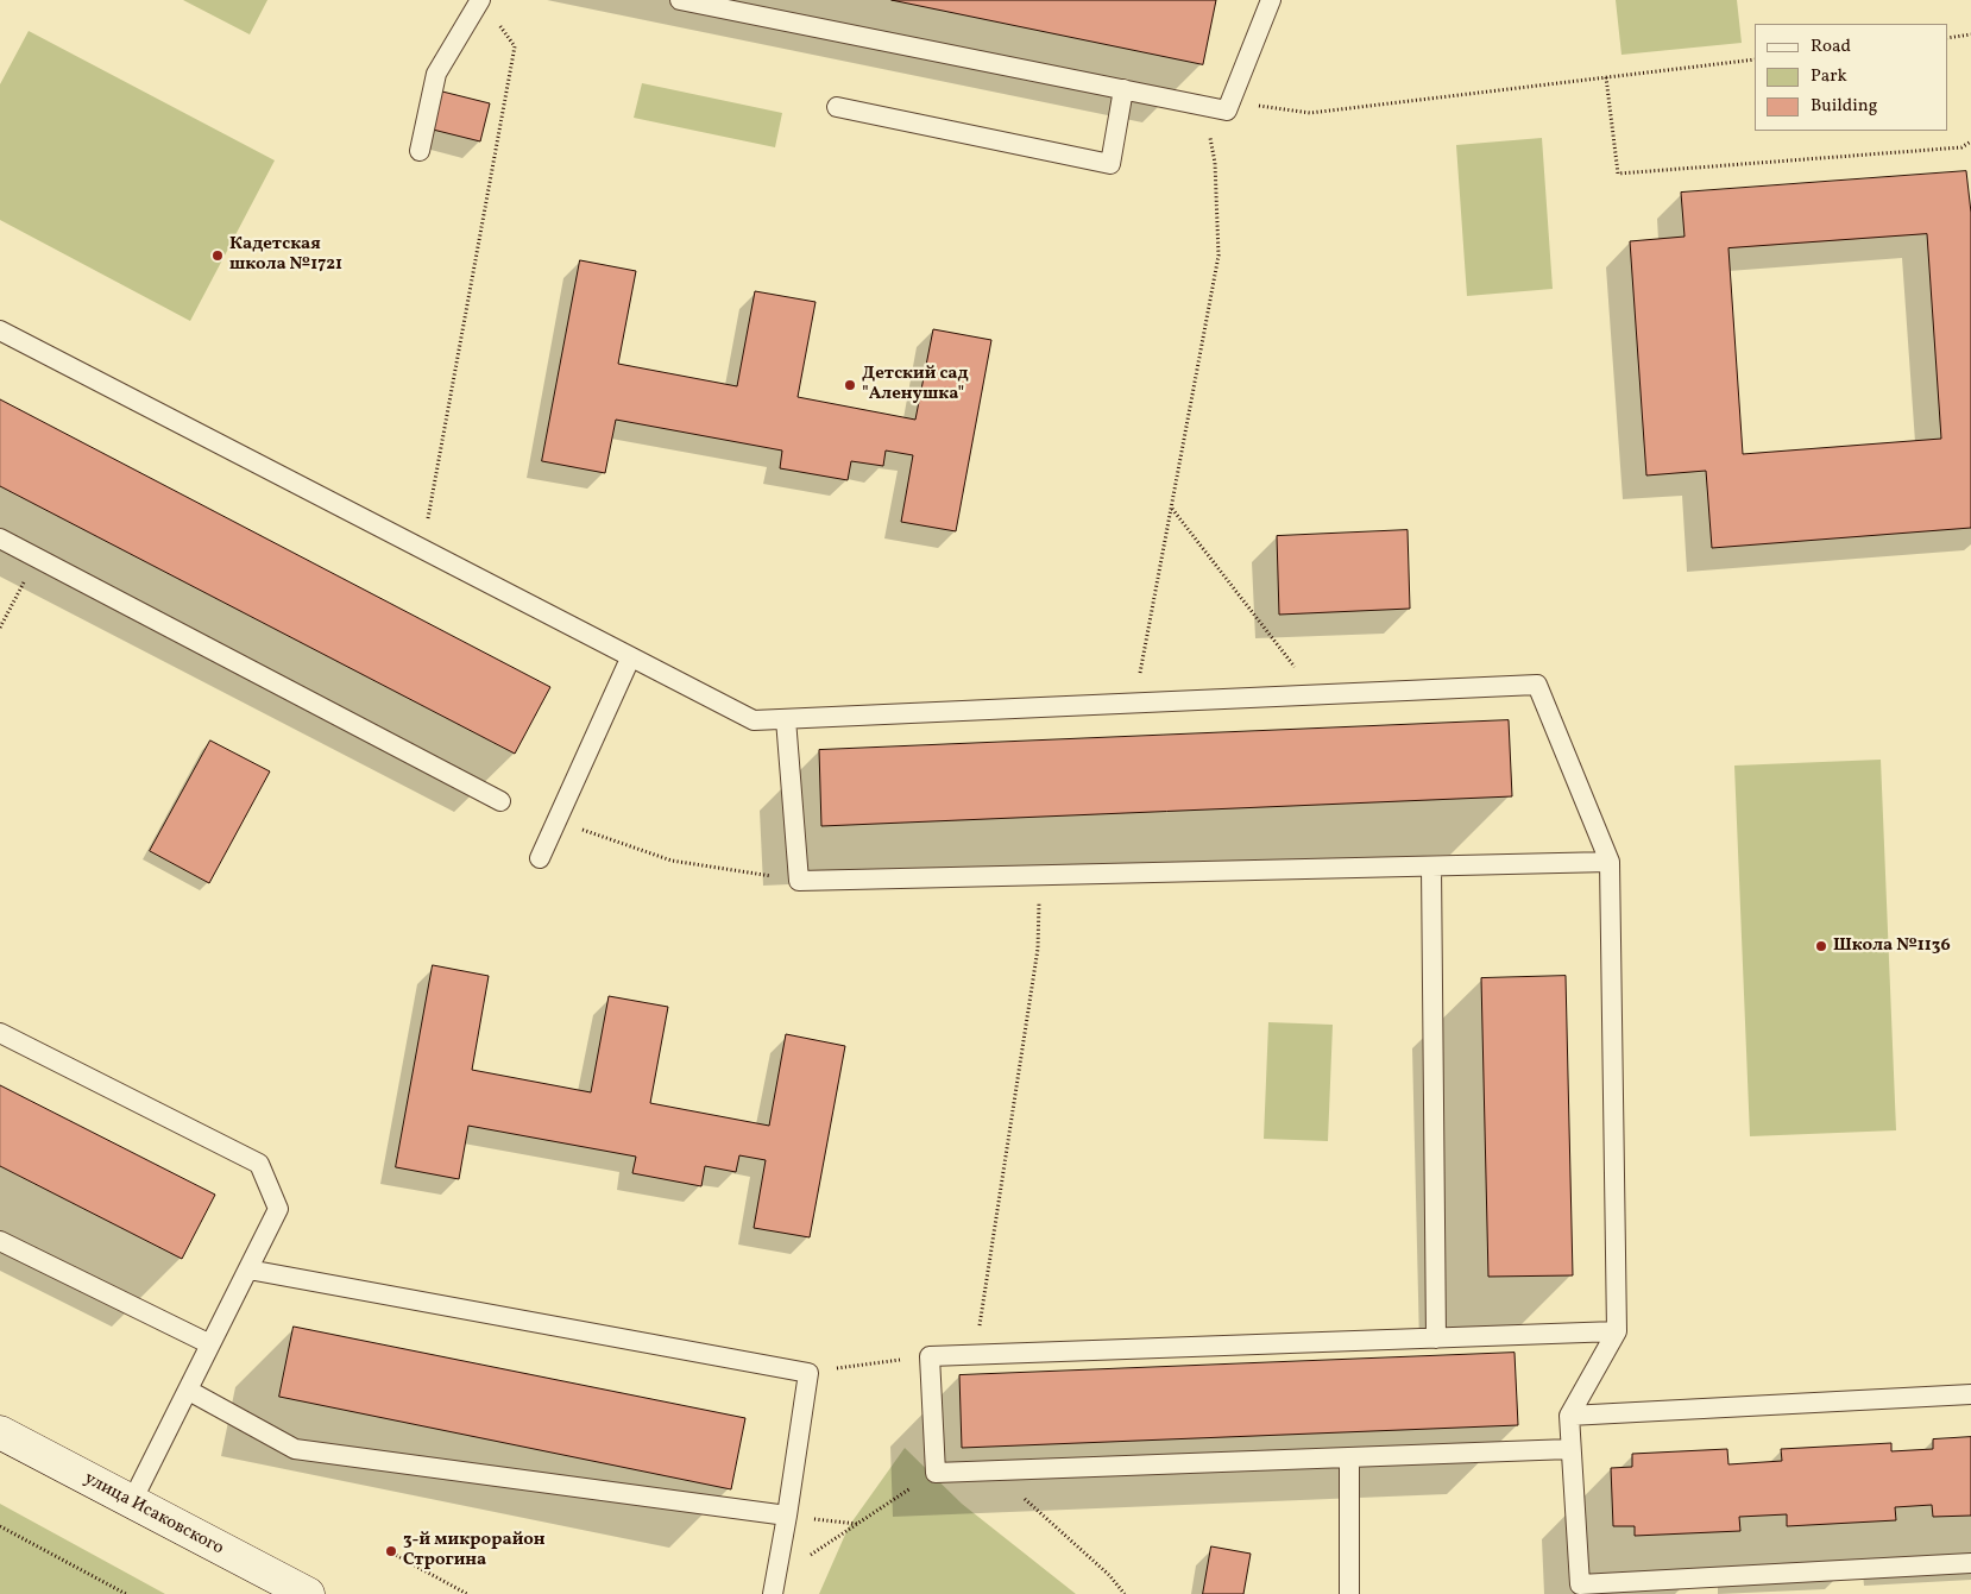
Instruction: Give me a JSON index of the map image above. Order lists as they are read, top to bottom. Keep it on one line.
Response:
{"streets":{"street":["улица Исаковского"]},"places":["Кадетская школа №1721","Детский сад \"Аленушка\"","Школа №1136","3-й микрорайон Строгина"],"legend":["Road","Park","Building"]}
